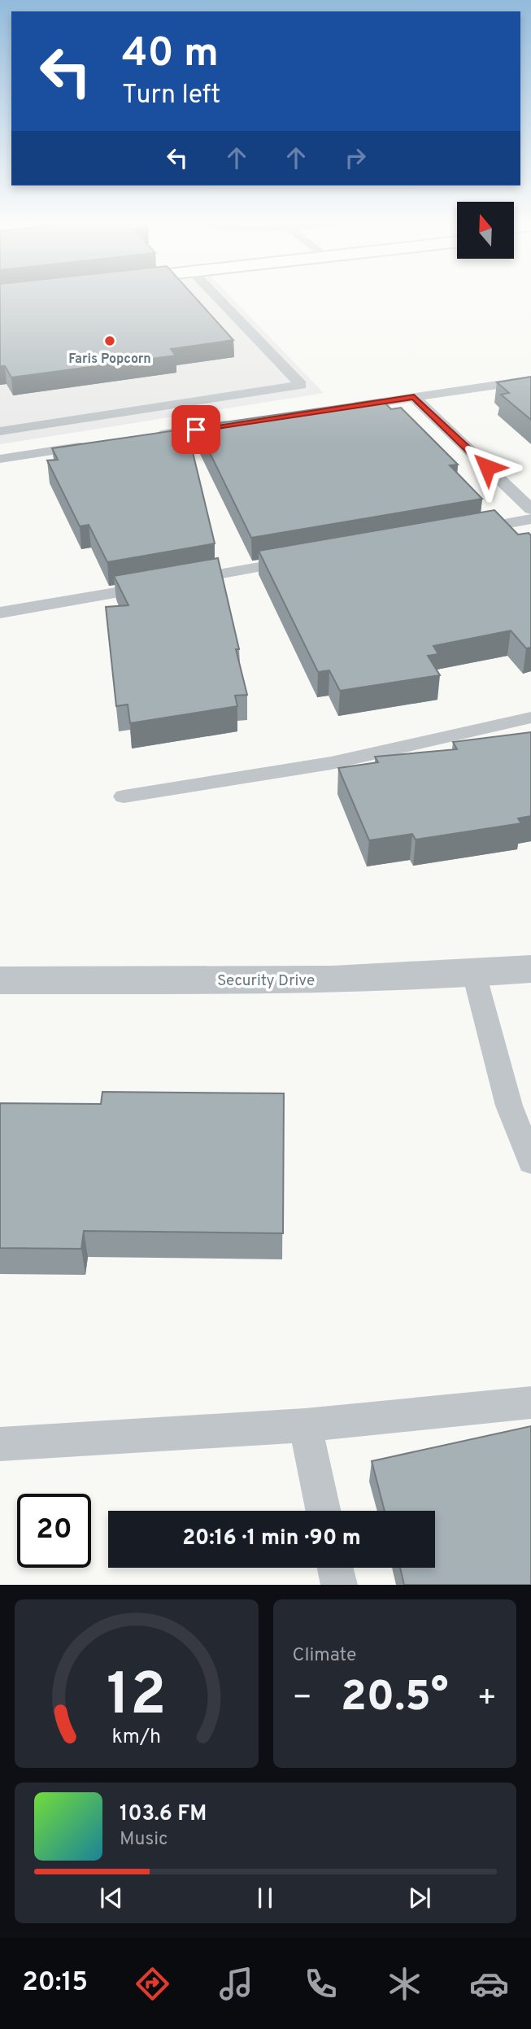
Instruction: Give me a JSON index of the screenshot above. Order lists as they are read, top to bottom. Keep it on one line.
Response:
{"streets":{"street":["Security Drive"]},"places":["Faris Popcorn"],"north":"top","page":{"turn":["40 m","Turn left"],"limit":"20","trip":"20:16 · 1 min · 90 m","tile":"Climate","heat":["−","20.5°","+"],"song":["103.6 FM","Music"],"tabs":"20:15","gauge":["12","km/h"]}}
